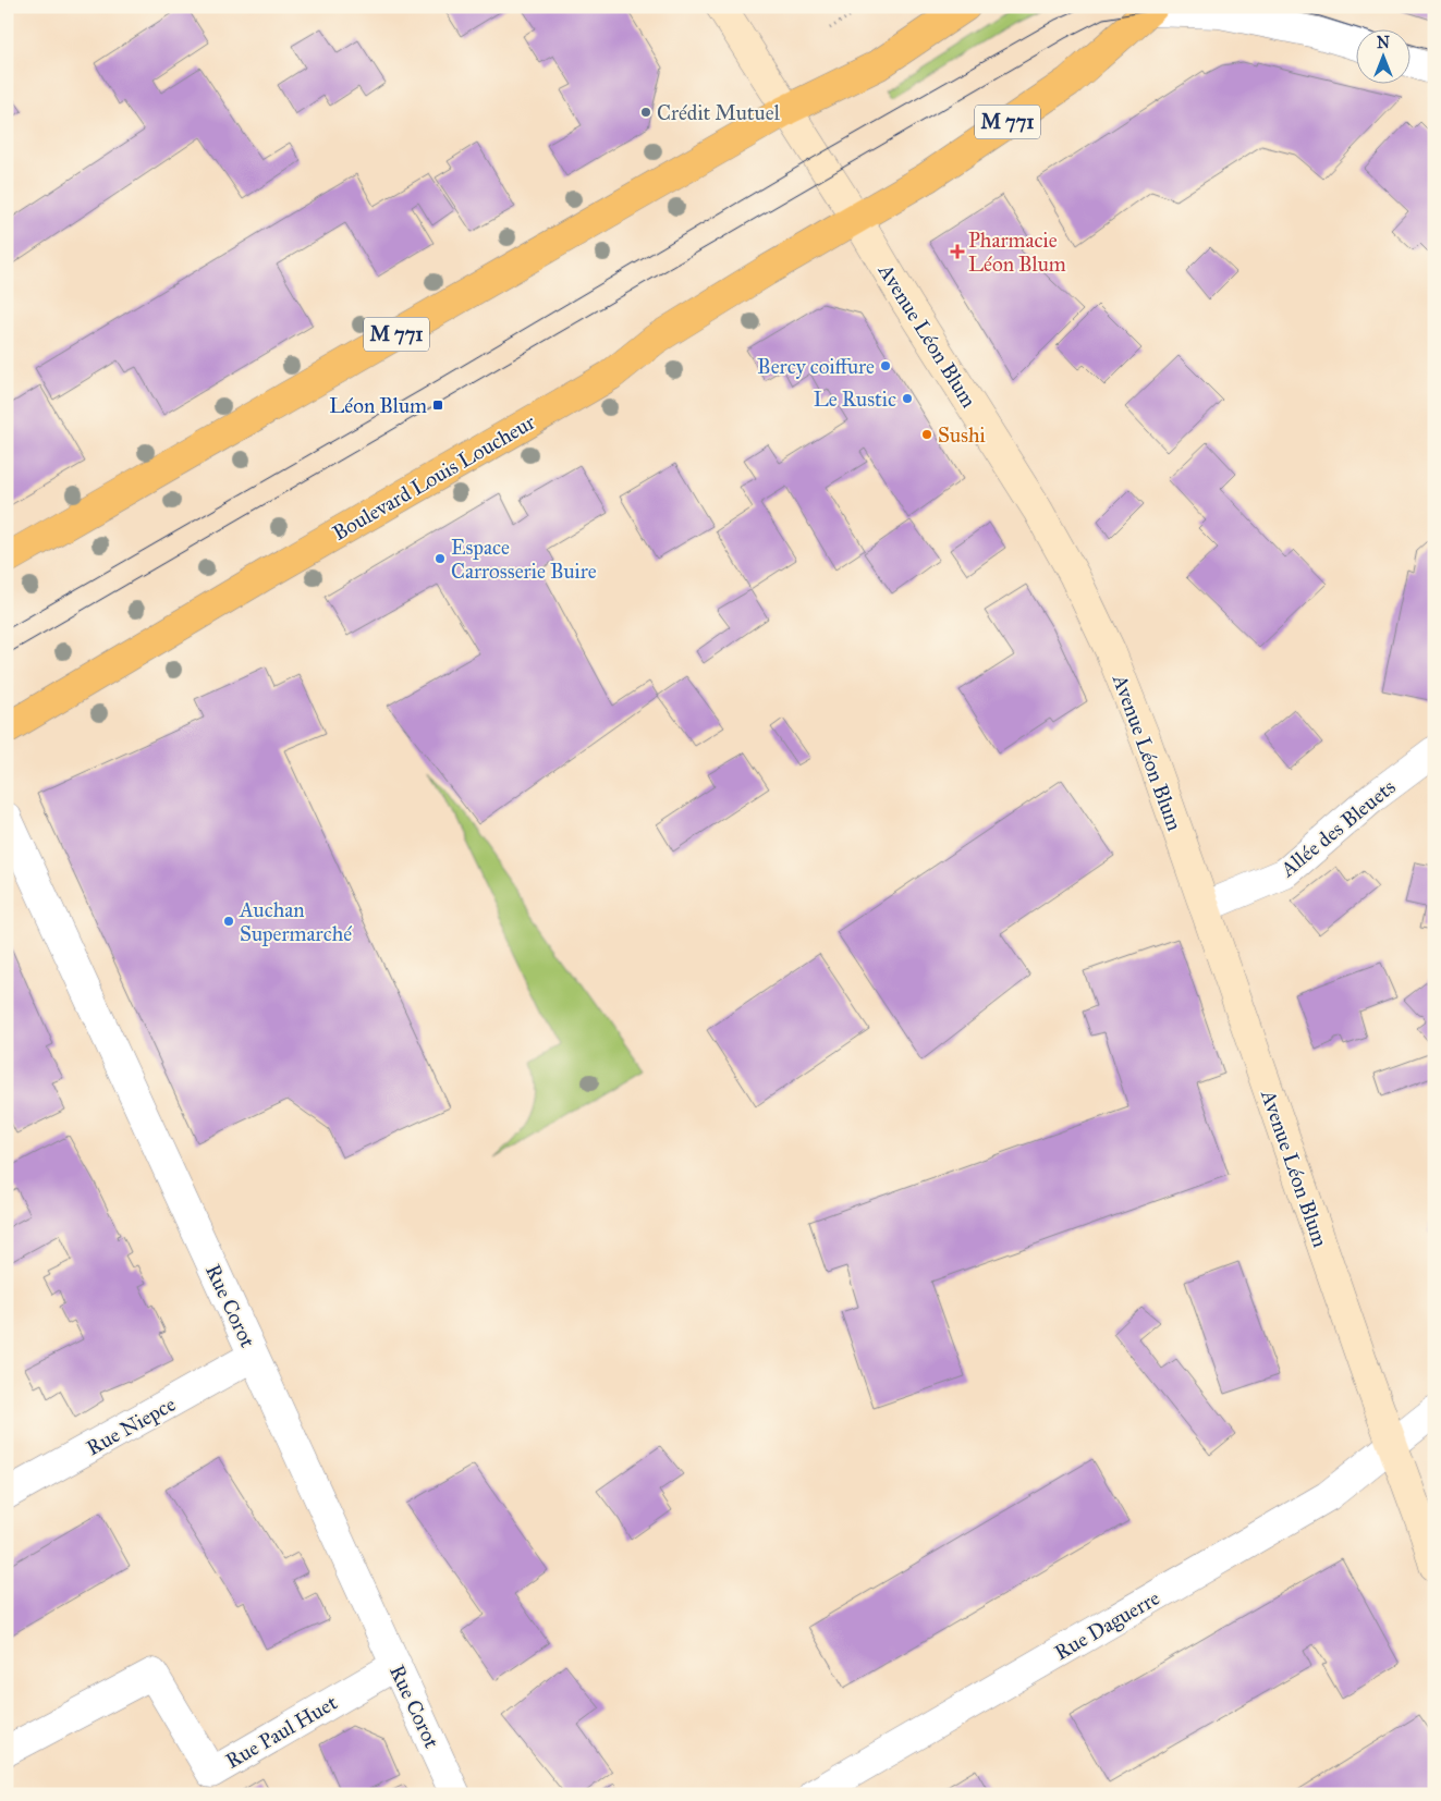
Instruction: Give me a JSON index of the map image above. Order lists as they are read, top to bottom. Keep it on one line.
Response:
{"streets":{"main road":["M 771","Avenue Léon Blum","Boulevard Louis Loucheur"],"street":["Allée des Bleuets","Rue Corot","Rue Niepce","Rue Daguerre","Rue Paul Huet"]},"crossings":[["M 771","Avenue Léon Blum"],["M 771","Boulevard Louis Loucheur"],["Avenue Léon Blum","Boulevard Louis Loucheur"],["Avenue Léon Blum","Allée des Bleuets"],["Avenue Léon Blum","Rue Daguerre"],["Rue Corot","Rue Niepce"],["Rue Corot","Rue Paul Huet"]],"places":{"other":["Crédit Mutuel","Bercy coiffure","Le Rustic","Sushi","Espace Carrosserie Buire","Auchan Supermarché"],"health":["Pharmacie Léon Blum"],"transit":["Léon Blum"]},"north":"top"}
